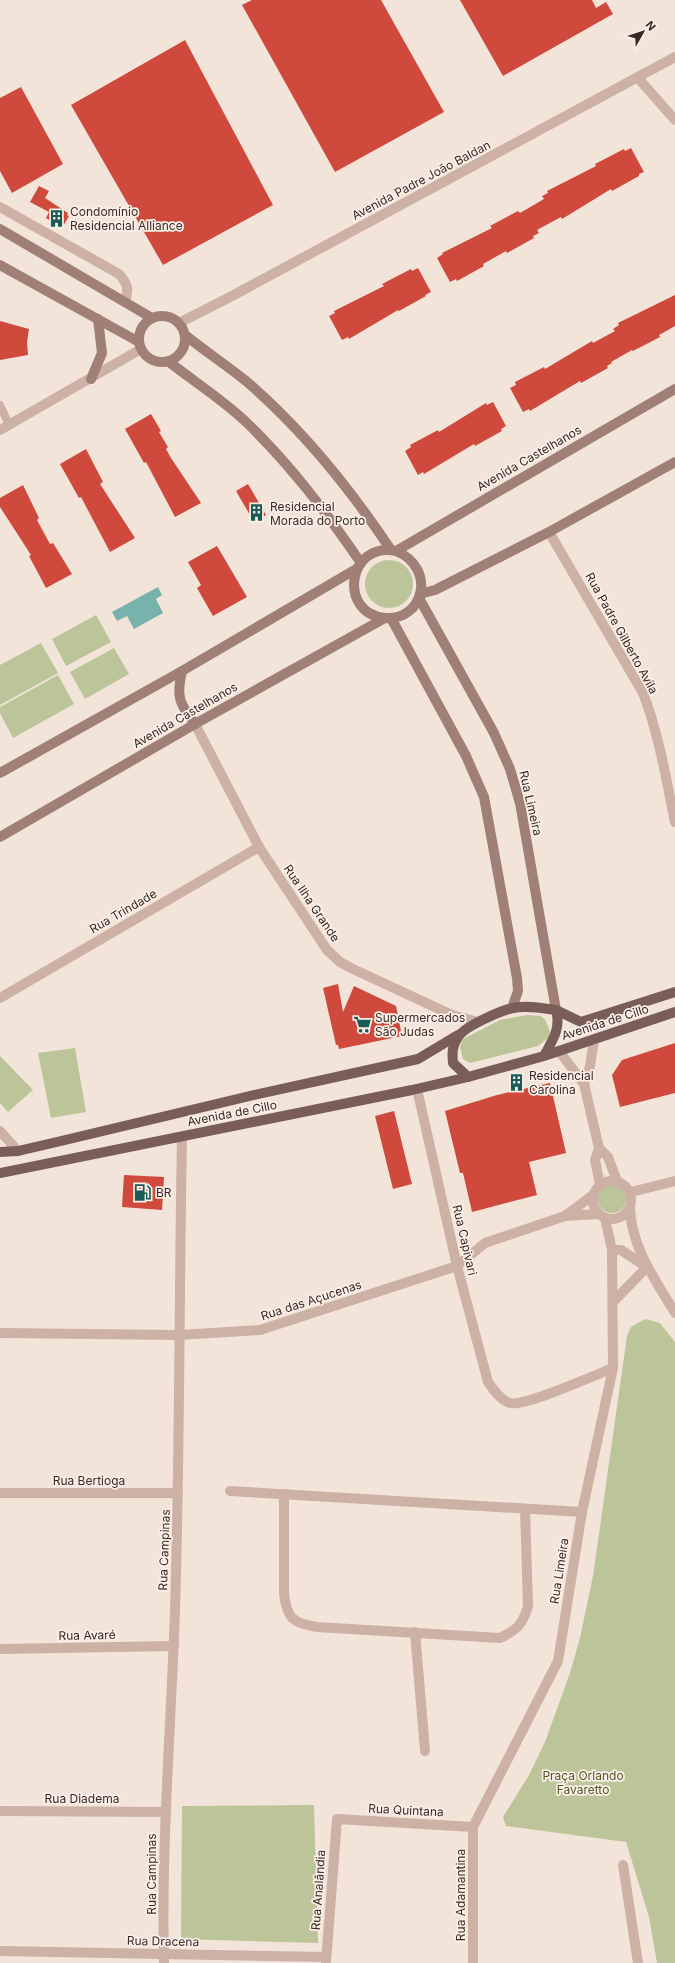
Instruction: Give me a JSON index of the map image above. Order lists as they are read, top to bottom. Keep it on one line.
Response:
{"streets":{"main road":["Avenida de Cillo"],"street":["Avenida Padre João Baldan","Avenida Castelhanos","Rua Padre Gilberto Avila","Rua Limeira","Rua Ilha Grande","Rua Trindade","Rua Capivari","Rua das Açucenas","Rua Bertioga","Rua Campinas","Rua Avaré","Rua Diadema","Rua Quintana","Rua Analândia","Rua Adamantina","Rua Dracena"]},"crossings":[["Avenida Castelhanos","Rua Limeira"],["Avenida Castelhanos","Rua Ilha Grande"],["Rua Limeira","Avenida de Cillo"],["Rua Limeira","Rua Capivari"],["Rua Limeira","Rua das Açucenas"],["Rua Limeira","Rua Quintana"],["Rua Limeira","Rua Adamantina"],["Rua Ilha Grande","Rua Trindade"],["Rua Ilha Grande","Avenida de Cillo"],["Avenida de Cillo","Rua Capivari"],["Avenida de Cillo","Rua Campinas"],["Rua Capivari","Rua das Açucenas"],["Rua das Açucenas","Rua Campinas"],["Rua Bertioga","Rua Campinas"],["Rua Campinas","Rua Avaré"],["Rua Campinas","Rua Diadema"],["Rua Campinas","Rua Dracena"],["Rua Quintana","Rua Analândia"],["Rua Quintana","Rua Adamantina"],["Rua Analândia","Rua Dracena"]],"parks":["Praça Orlando Favaretto"],"places":{"building":["Condomínio Residencial Alliance","Residencial Morada do Porto","Residencial Carolina"],"supermarket":["Supermercados São Judas"],"fuel station":["BR"]},"north":"top right"}
